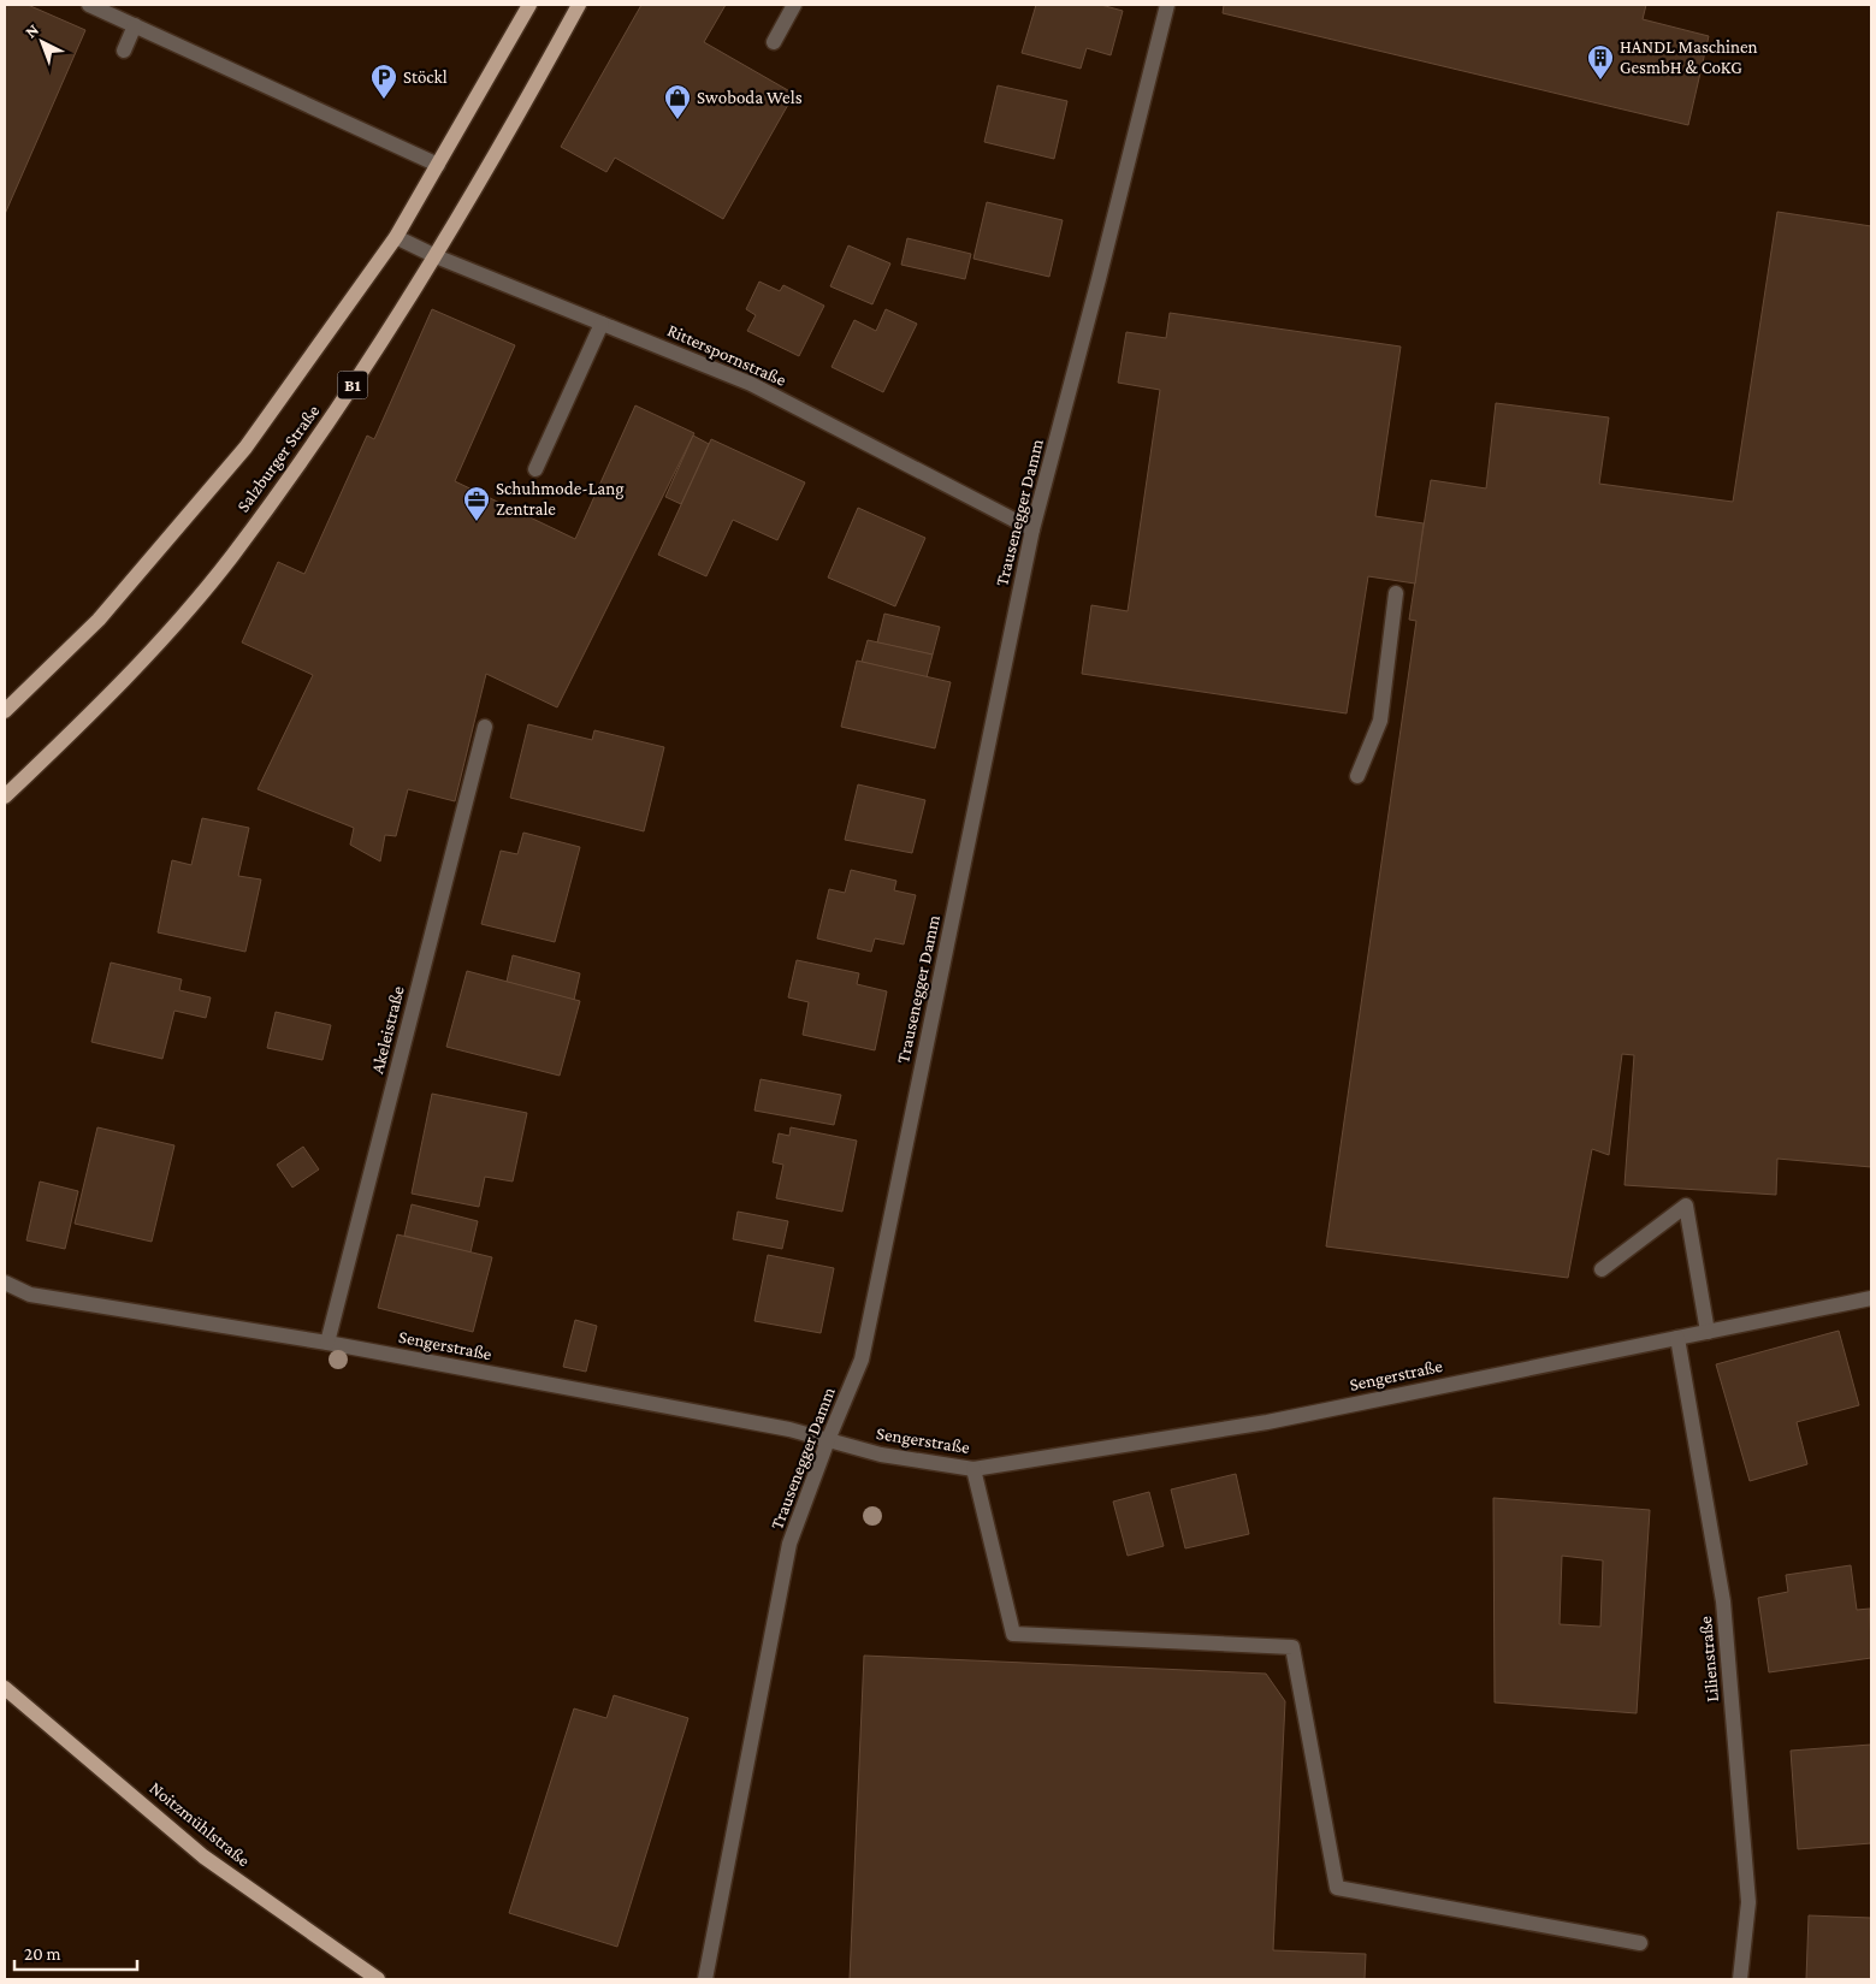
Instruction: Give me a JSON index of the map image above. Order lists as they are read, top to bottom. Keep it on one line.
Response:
{"streets":{"main road":["B1","Salzburger Straße","Noitzmühlstraße"],"street":["Ritterspornstraße","Trausenegger Damm","Akeleistraße","Sengerstraße","Lilienstraße"]},"crossings":[["Ritterspornstraße","Salzburger Straße"],["Ritterspornstraße","Trausenegger Damm"],["Trausenegger Damm","Sengerstraße"],["Akeleistraße","Sengerstraße"],["Sengerstraße","Lilienstraße"]],"places":{"building":["HANDL Maschinen GesmbH & CoKG"],"parking":["Stöckl"],"shop":["Swoboda Wels"],"office":["Schuhmode-Lang Zentrale"]},"scale_bar":"20 m","north":"top left"}
